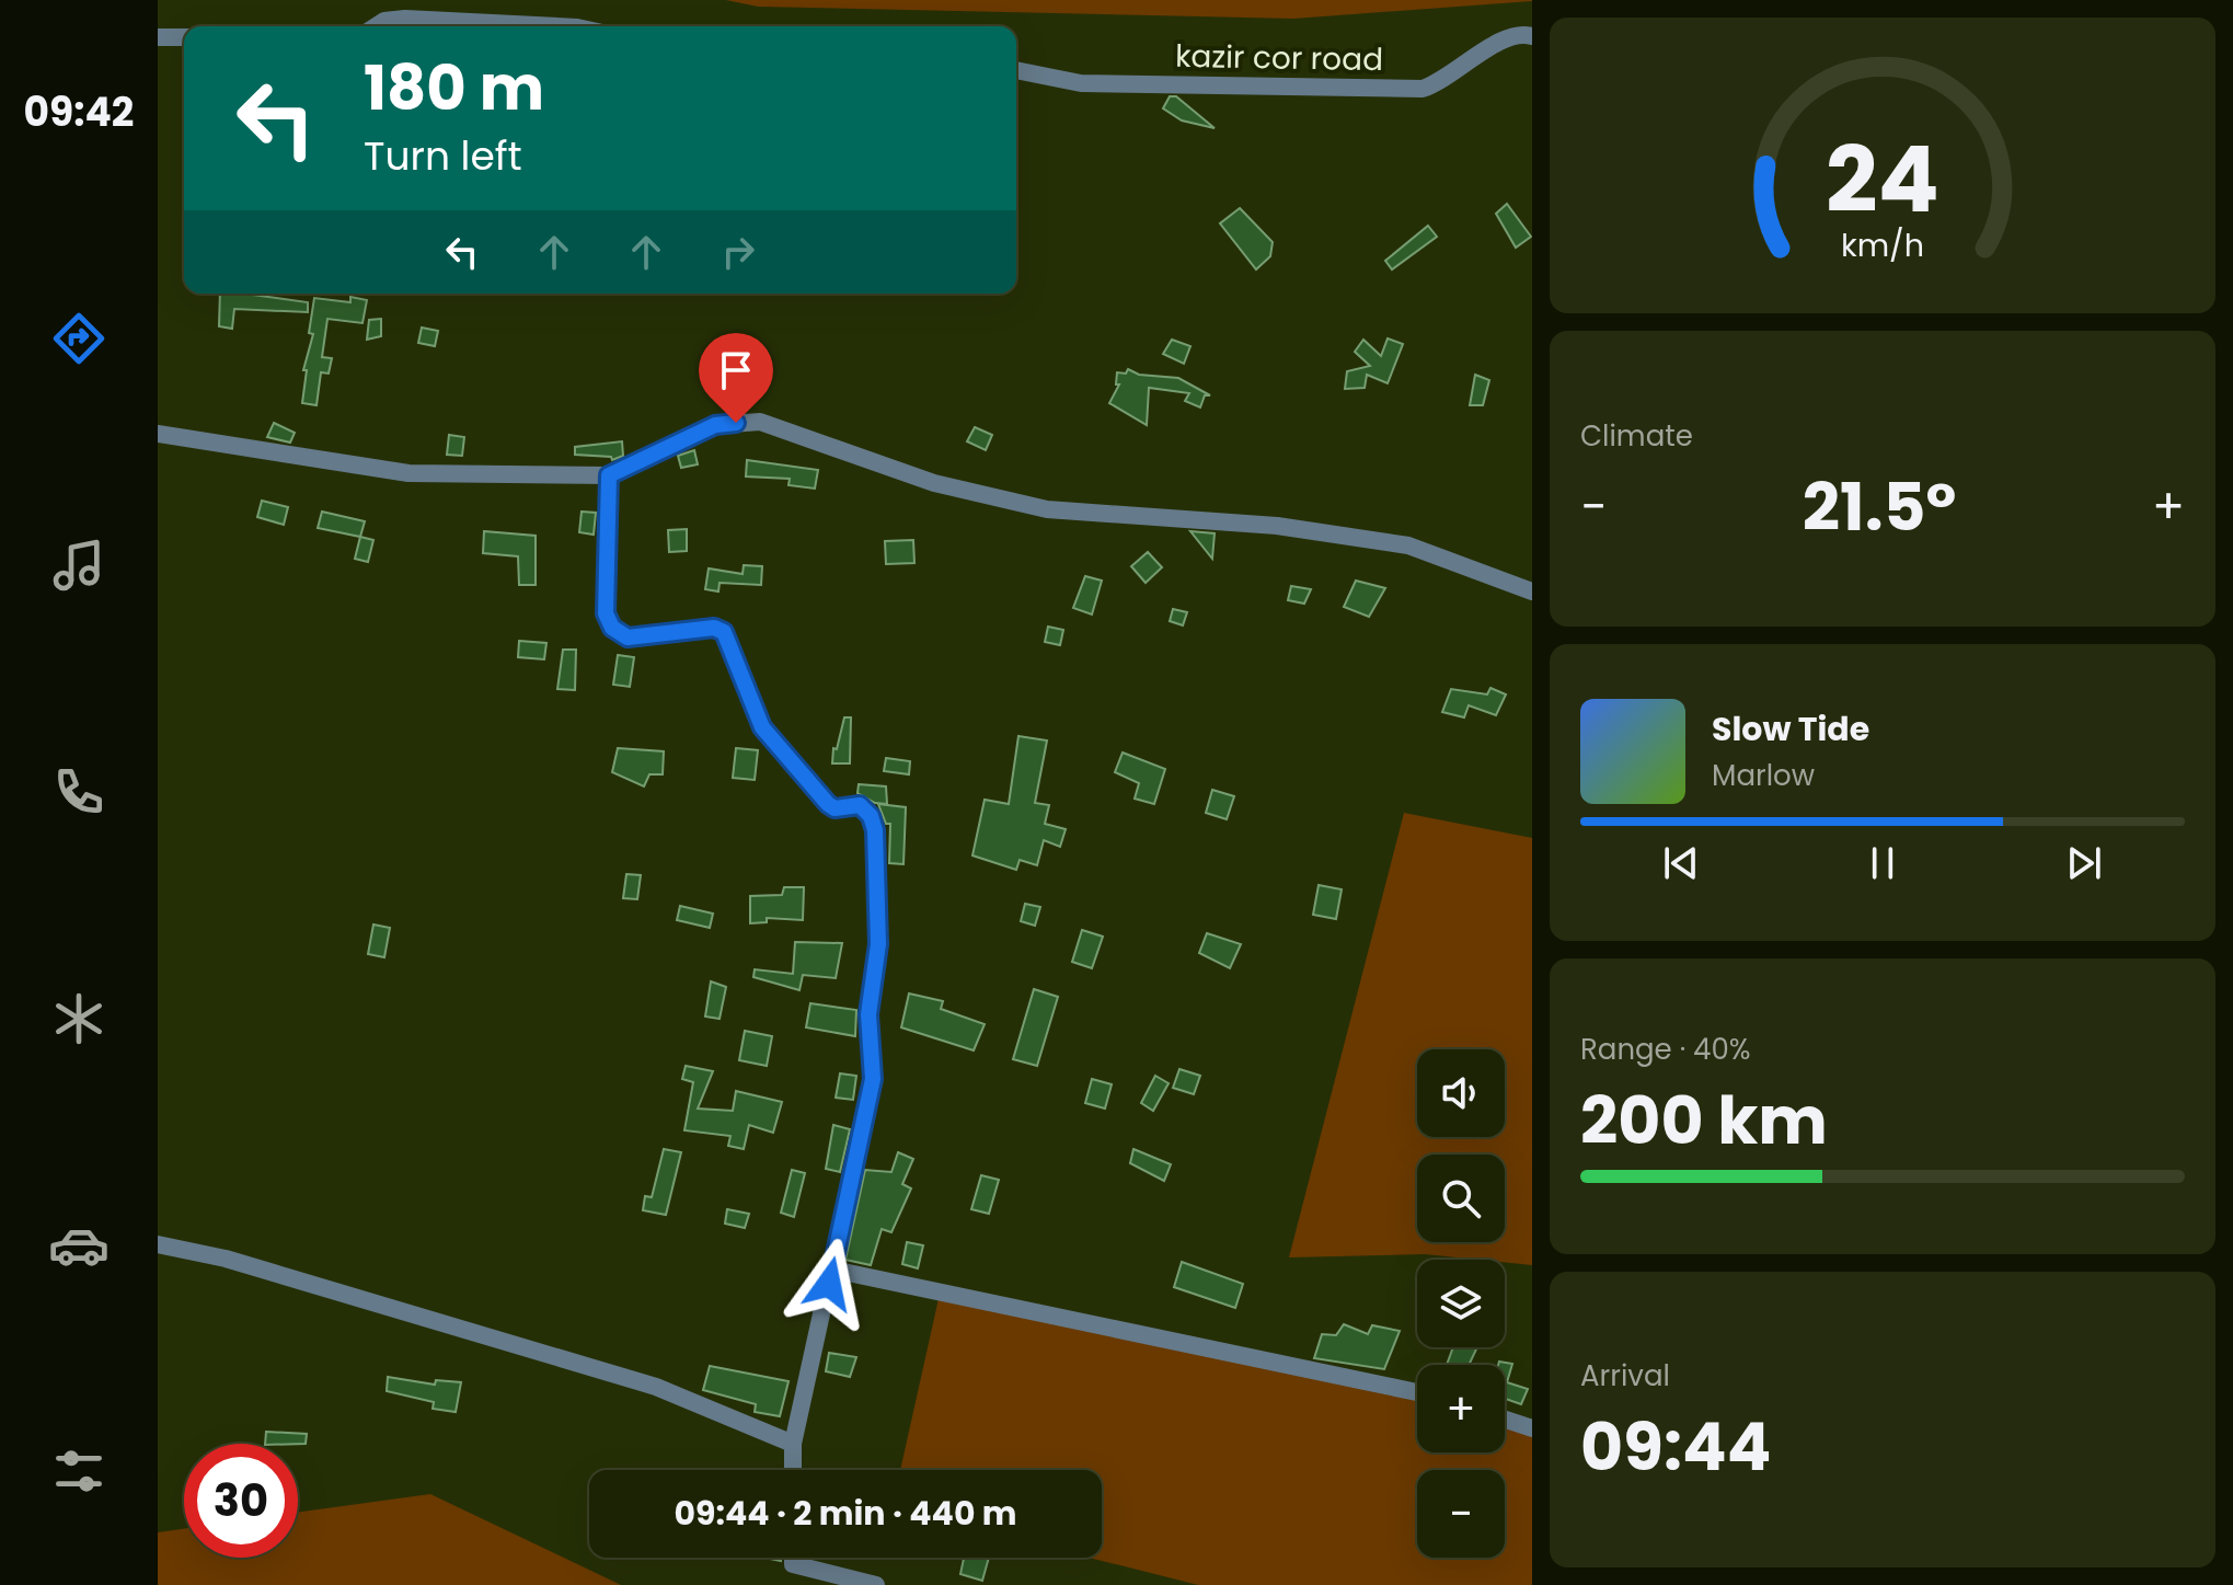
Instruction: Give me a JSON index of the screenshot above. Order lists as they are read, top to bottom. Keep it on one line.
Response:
{"streets":{"street":["kazir cor road"]},"page":{"tabs":"09:42","turn":["180 m","Turn left"],"tile":["Climate",["Range · 40%","200 km"],["Arrival","09:44"]],"heat":["−","21.5°","+"],"song":["Slow Tide","Marlow"],"map_buttons":["+","−"],"limit":"30","trip":"09:44 · 2 min · 440 m","gauge":["24","km/h"]}}
